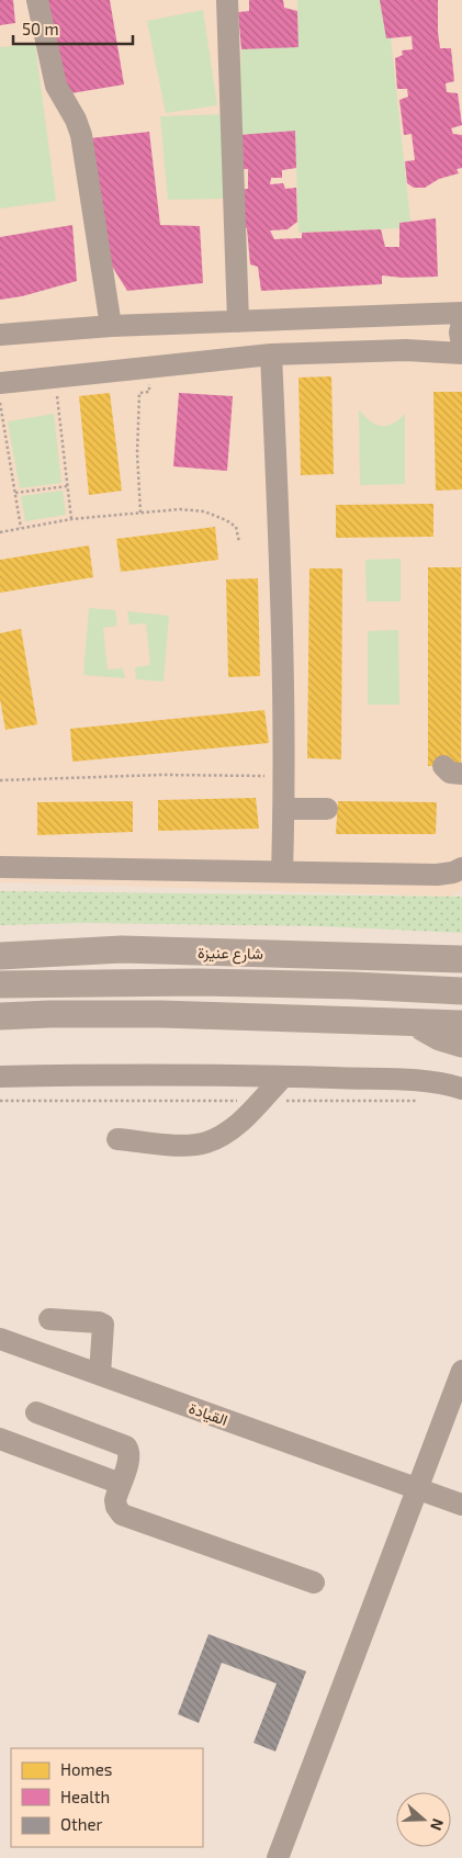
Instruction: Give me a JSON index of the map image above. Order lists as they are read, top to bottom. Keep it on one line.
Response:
{"streets":{"main road":["شارع عنيزة"],"street":["القيادة"]},"legend":["Homes","Health","Other"],"scale_bar":"50 m","north":"right"}
